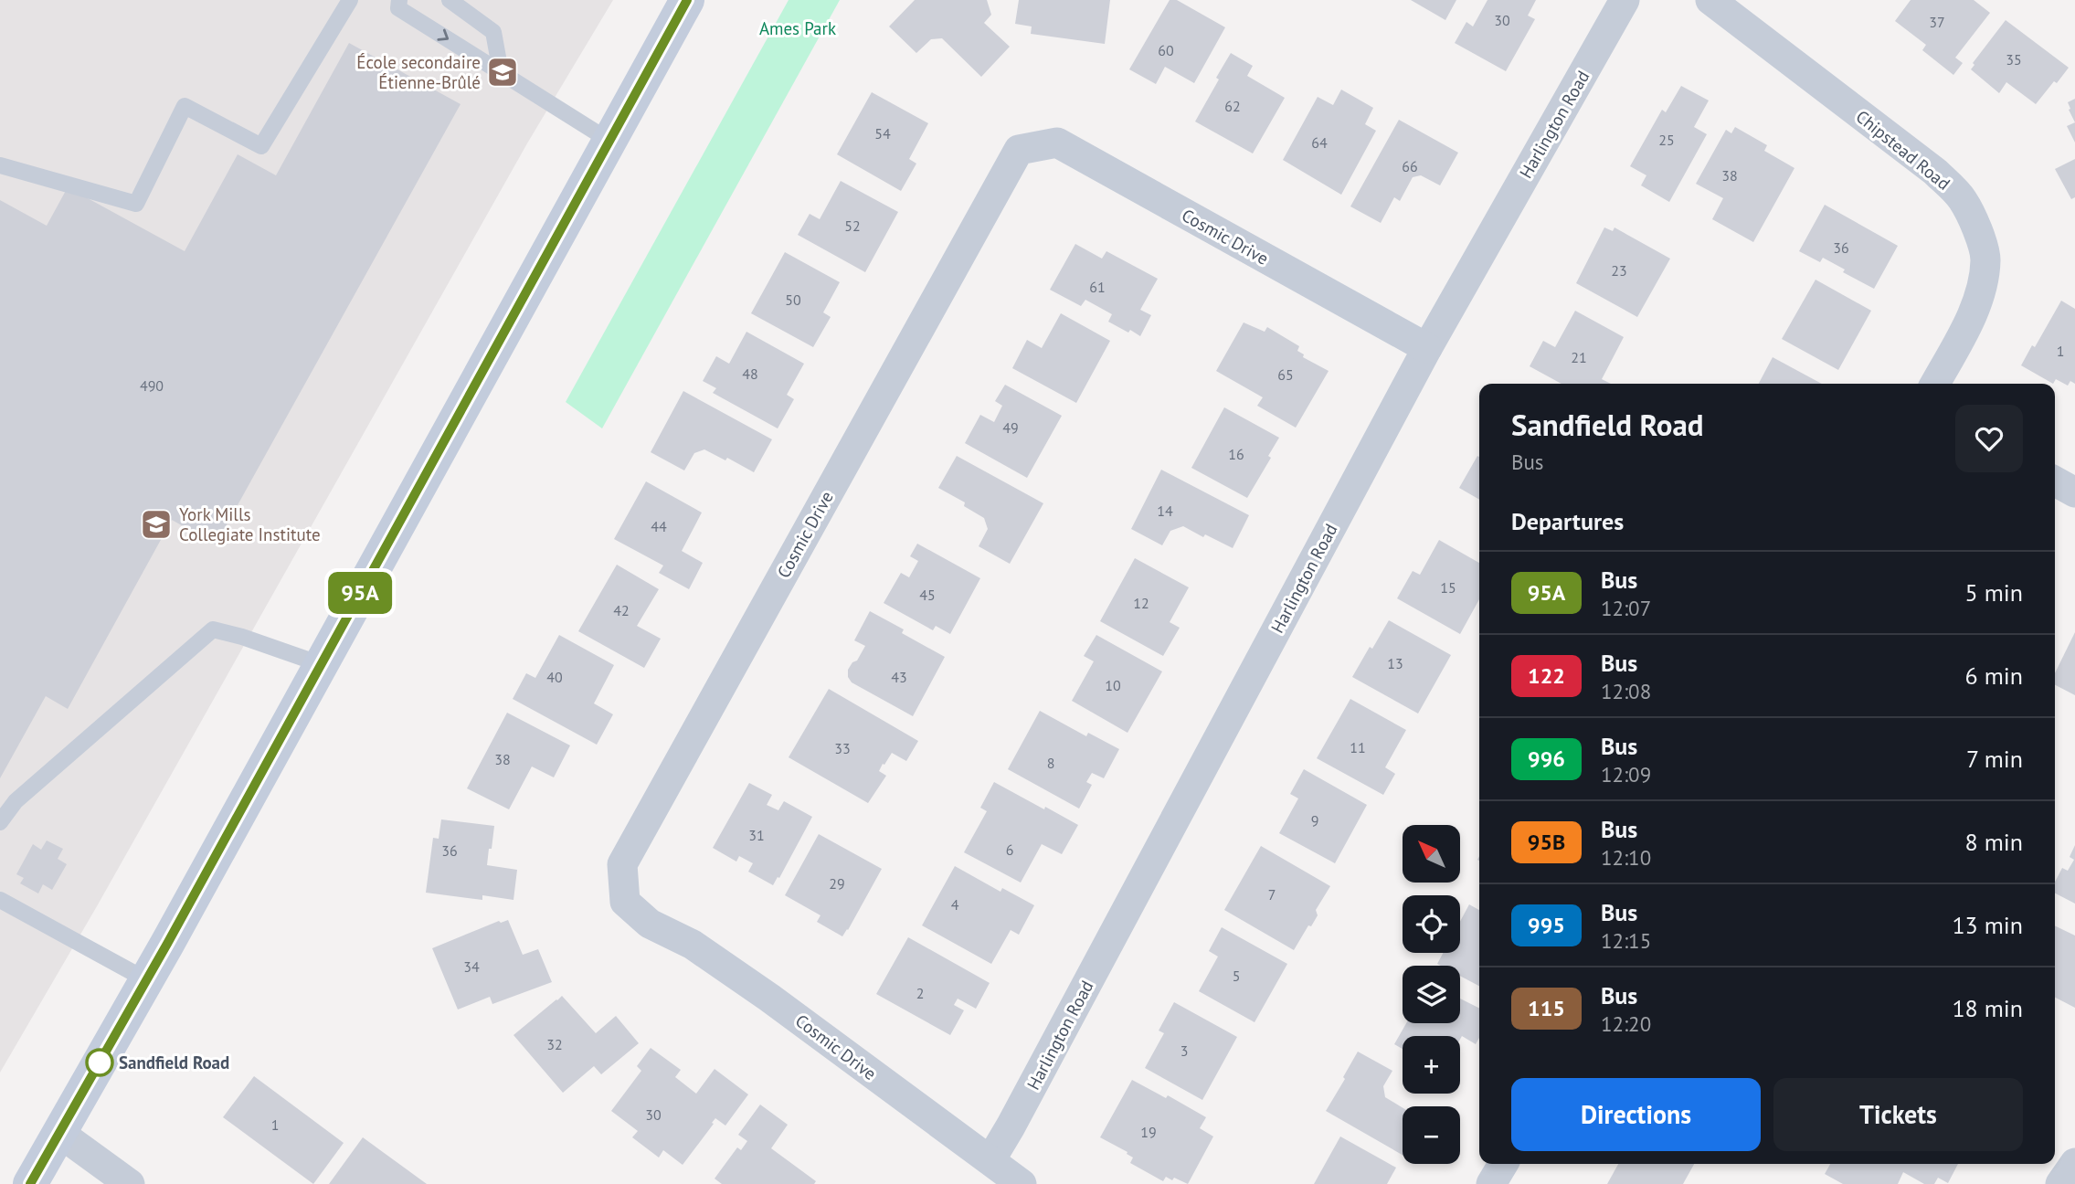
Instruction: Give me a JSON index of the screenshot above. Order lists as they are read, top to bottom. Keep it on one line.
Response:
{"streets":{"street":["Harlington Road","Chipstead Road","Cosmic Drive"]},"crossings":[["Harlington Road","Cosmic Drive"]],"parks":["Ames Park"],"places":{"school or university":["École secondaire Étienne-Brûlé","York Mills Collegiate Institute"],"other":["Sandfield Road"]},"lines":["bus line 95A"],"house_numbers":["30","37","60","35","62","54","25","64","66","38","52","36","23","61","50","1","21","48","65","490","49","16","14","44","15","45","12","42","13","40","43","10","11","33","38","8","9","31","6","36","29","7","4","34","5","2","32","3","30","1","19"],"north":"top left","page":{"on_map":"95A","heading":[["Sandfield Road","Bus"],"Departures"],"list":[{"mark":"95A","name":"Bus","note":"12:07","value":"5 min"},{"mark":"122","name":"Bus","note":"12:08","value":"6 min"},{"mark":"996","name":"Bus","note":"12:09","value":"7 min"},{"mark":"95B","name":"Bus","note":"12:10","value":"8 min"},{"mark":"995","name":"Bus","note":"12:15","value":"13 min"},{"mark":"115","name":"Bus","note":"12:20","value":"18 min"}],"map_buttons":["+","−"],"buttons":["Directions","Tickets"]}}
